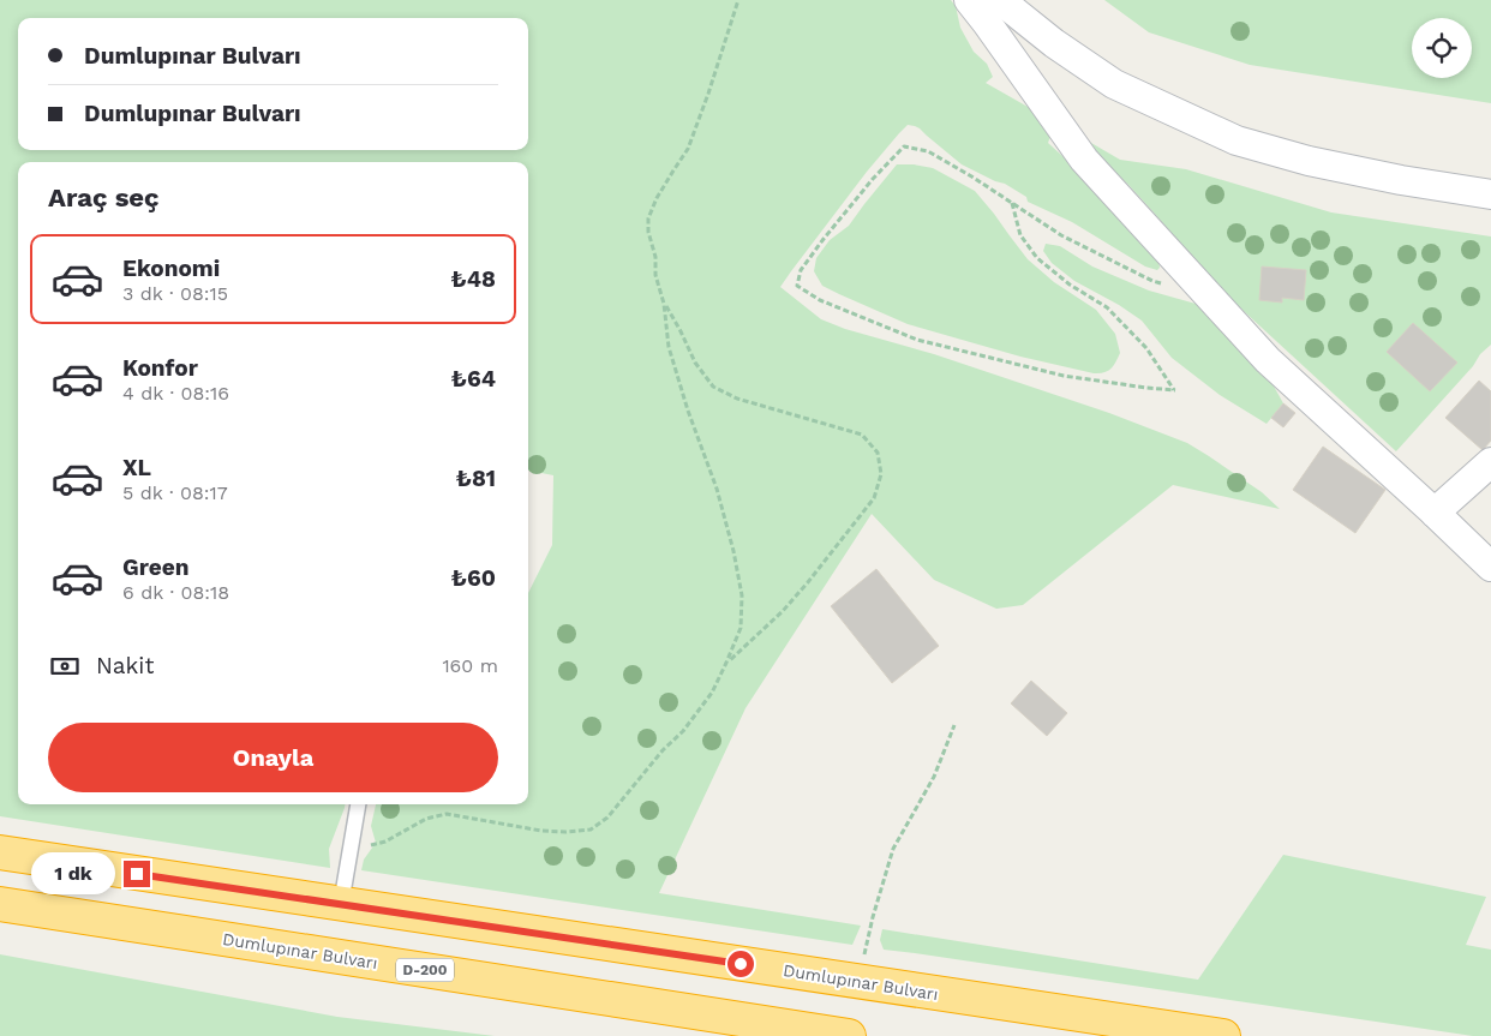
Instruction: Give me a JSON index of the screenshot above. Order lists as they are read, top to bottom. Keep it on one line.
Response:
{"streets":{"highway":["Dumlupınar Bulvarı","D-200"]},"page":{"banner":["Dumlupınar Bulvarı","Dumlupınar Bulvarı"],"heading":"Araç seç","list":[{"name":"Ekonomi","note":"3 dk · 08:15","value":"₺48"},{"name":"Konfor","note":"4 dk · 08:16","value":"₺64"},{"name":"XL","note":"5 dk · 08:17","value":"₺81"},{"name":"Green","note":"6 dk · 08:18","value":"₺60"}],"pay":["Nakit","160 m"],"buttons":"Onayla","bubble":"1 dk"}}
